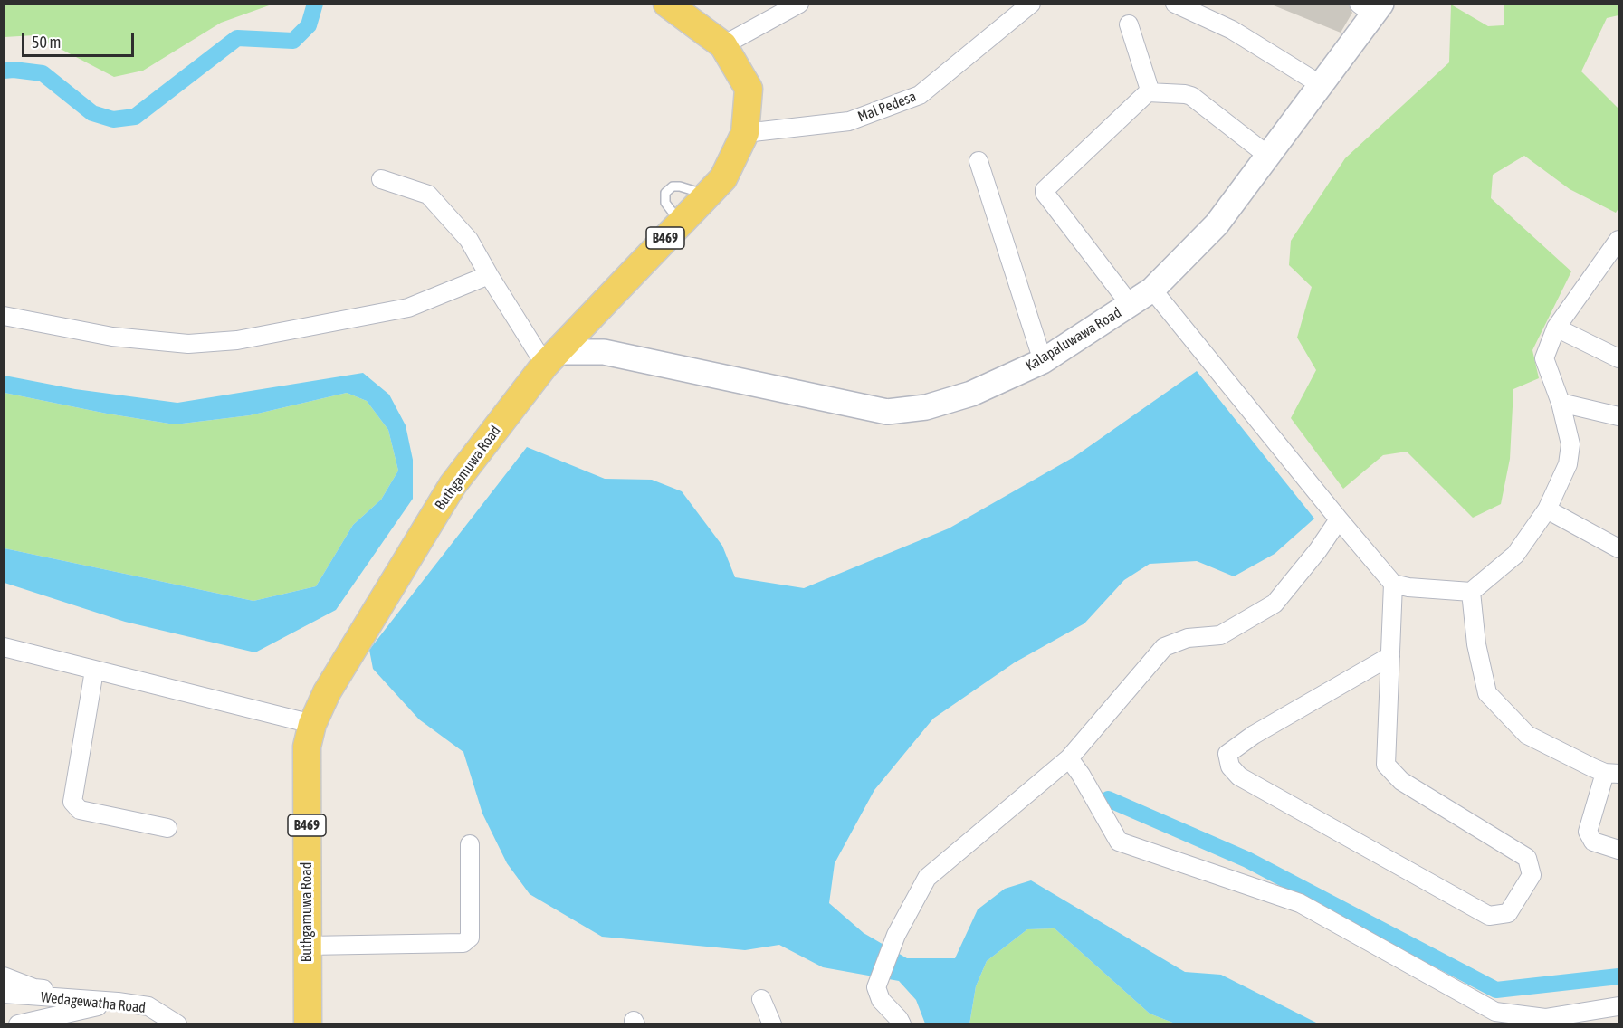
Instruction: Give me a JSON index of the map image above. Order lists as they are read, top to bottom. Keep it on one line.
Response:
{"streets":{"main road":["B469","Buthgamuwa Road"],"street":["Mal Pedesa","Kalapaluwawa Road","Wedagewatha Road"]},"crossings":[["Mal Pedesa","Buthgamuwa Road"],["Kalapaluwawa Road","Buthgamuwa Road"]],"scale_bar":"50 m"}
